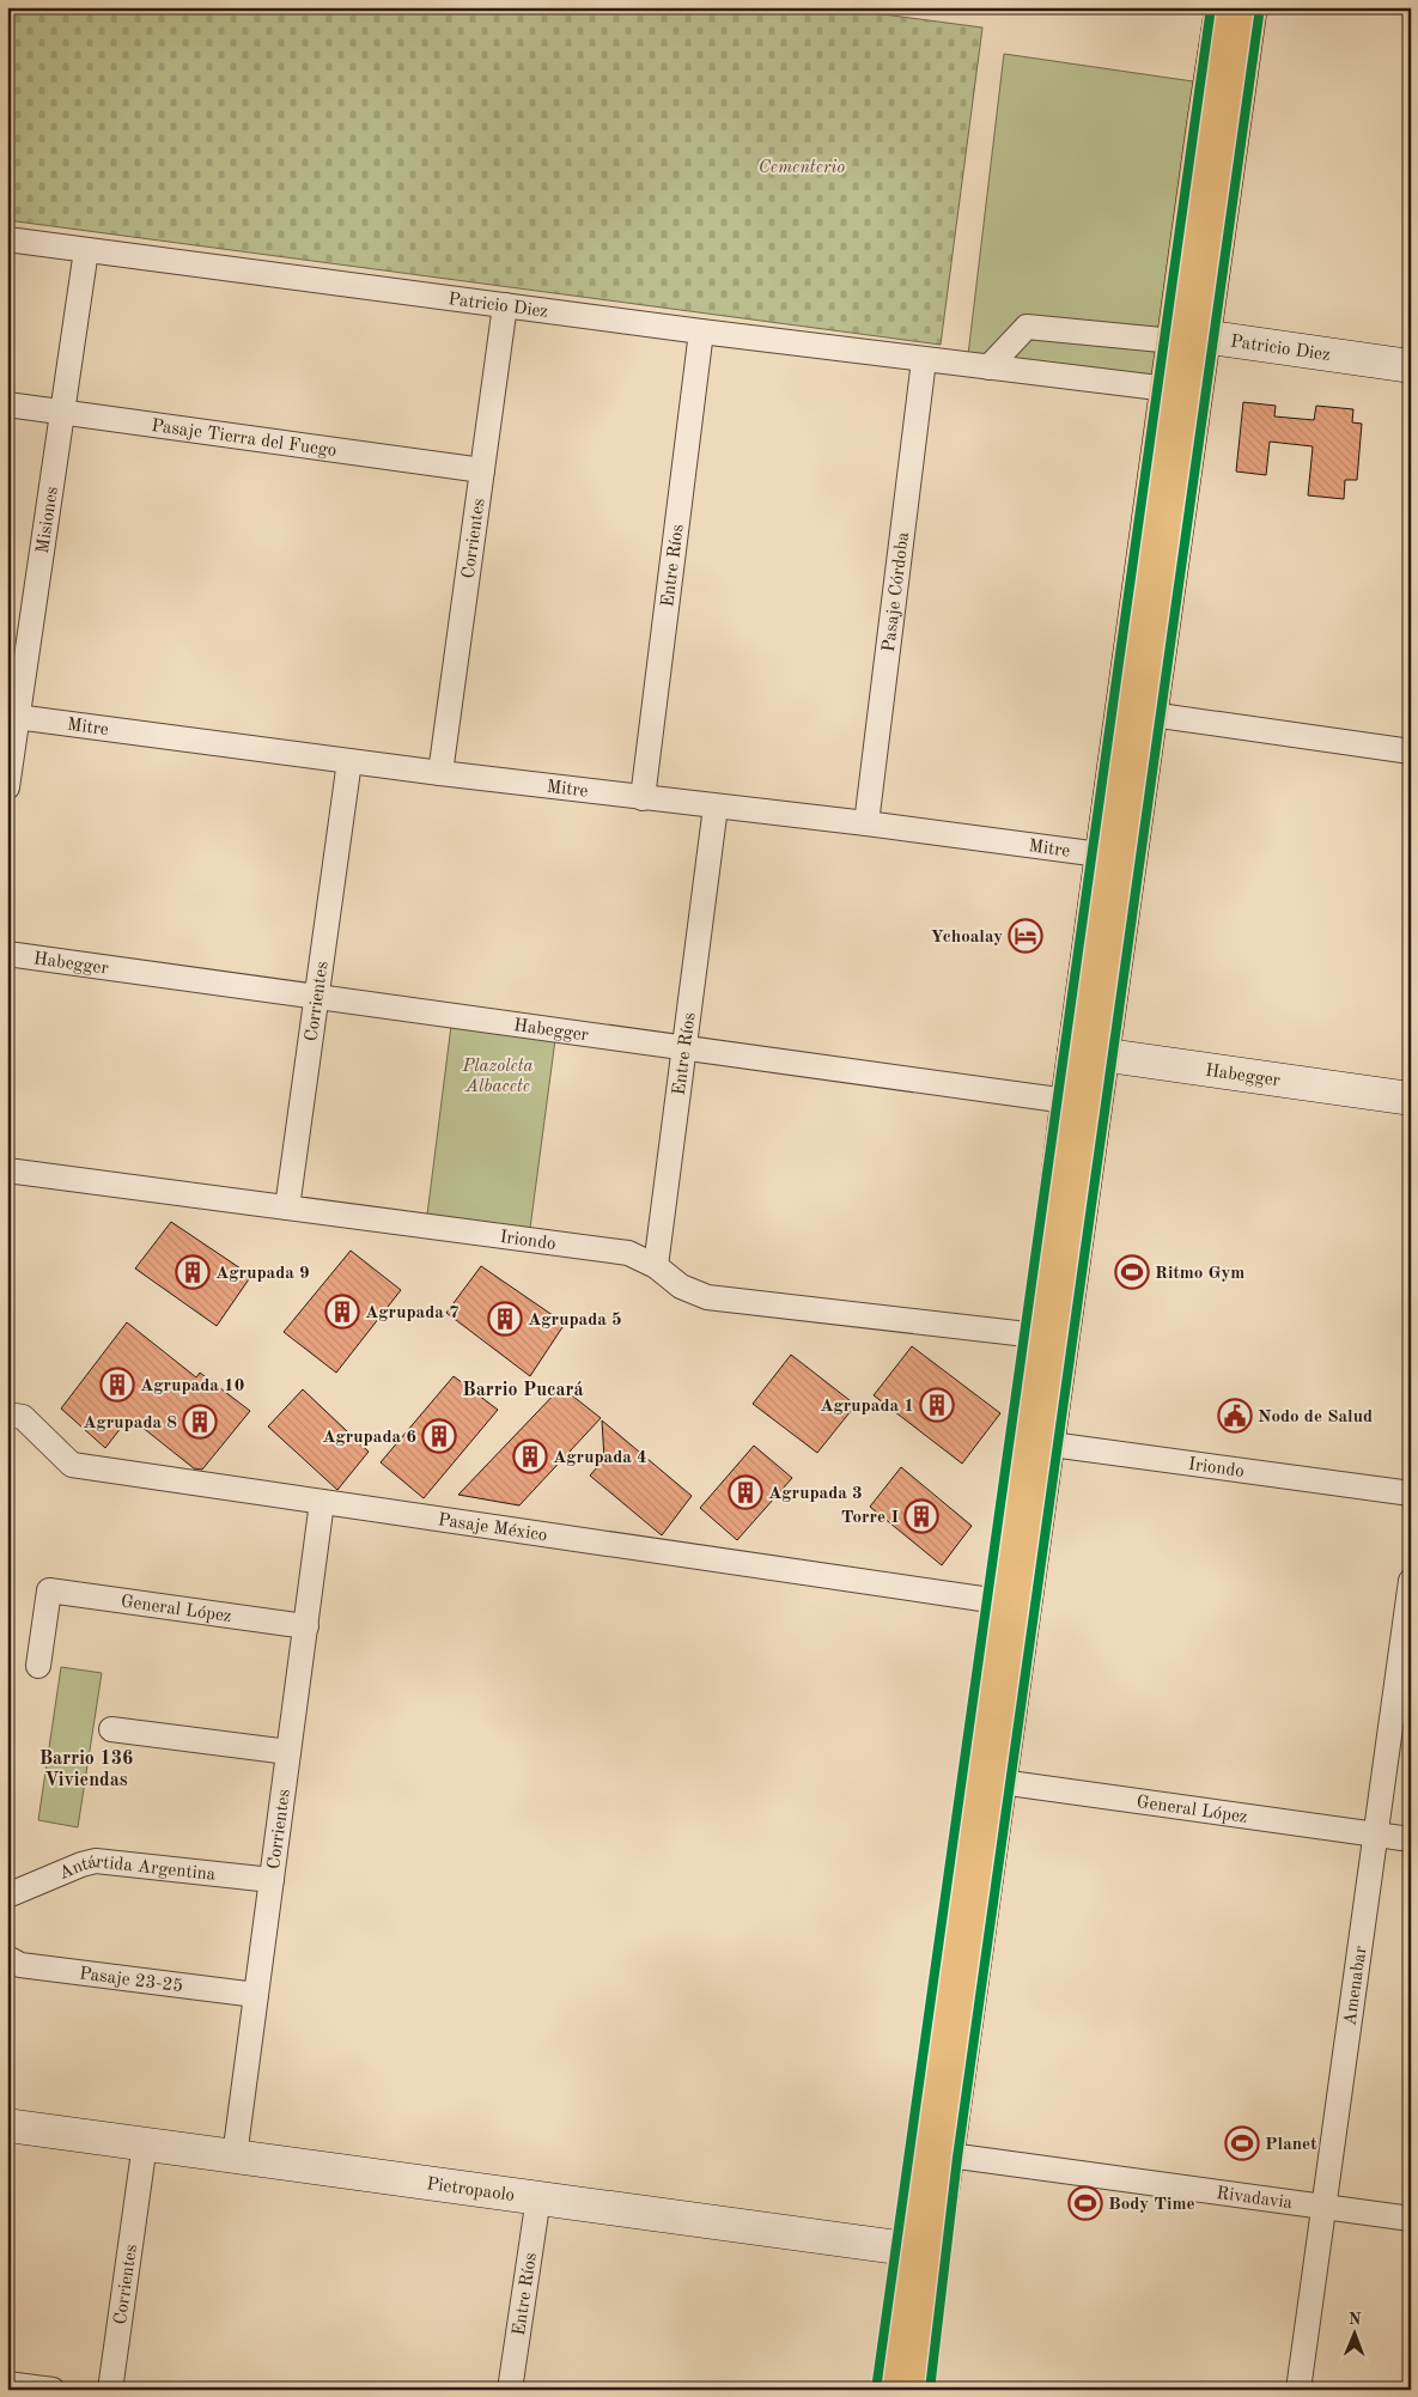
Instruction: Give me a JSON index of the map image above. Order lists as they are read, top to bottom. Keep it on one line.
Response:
{"streets":{"street":["Patricio Diez","Pasaje Tierra del Fuego","Misiones","Corrientes","Entre Ríos","Pasaje Córdoba","Mitre","Habegger","Iriondo","Pasaje México","General López","Antártida Argentina","Pasaje 23-25","Amenabar","Pietropaolo","Rivadavia"]},"crossings":[["Patricio Diez","Misiones"],["Patricio Diez","Corrientes"],["Patricio Diez","Entre Ríos"],["Patricio Diez","Pasaje Córdoba"],["Pasaje Tierra del Fuego","Misiones"],["Pasaje Tierra del Fuego","Corrientes"],["Misiones","Mitre"],["Corrientes","Mitre"],["Corrientes","Habegger"],["Corrientes","Iriondo"],["Corrientes","Pasaje México"],["Corrientes","General López"],["Corrientes","Antártida Argentina"],["Corrientes","Pasaje 23-25"],["Corrientes","Pietropaolo"],["Entre Ríos","Mitre"],["Entre Ríos","Habegger"],["Entre Ríos","Iriondo"],["Entre Ríos","Pietropaolo"],["Pasaje Córdoba","Mitre"],["General López","Amenabar"],["Amenabar","Rivadavia"]],"districts":["Barrio Pucará","Barrio 136 Viviendas"],"parks":["Cementerio","Plazoleta Albacete"],"places":{"hotel":["Ychoalay"],"building":["Agrupada 9","Agrupada 7","Agrupada 5","Agrupada 10","Agrupada 1","Agrupada 8","Agrupada 6","Agrupada 4","Agrupada 3","Torre I"],"sports":["Ritmo Gym","Planet","Body Time"],"public building":["Nodo de Salud"]},"north":"top"}
